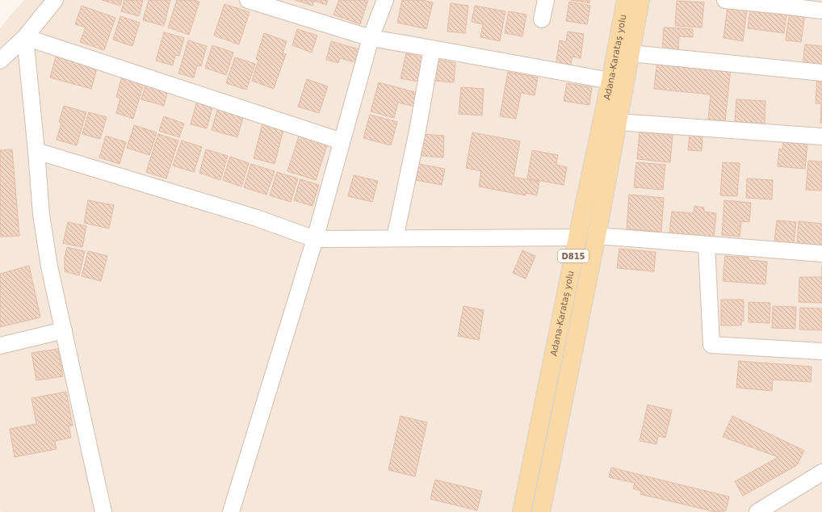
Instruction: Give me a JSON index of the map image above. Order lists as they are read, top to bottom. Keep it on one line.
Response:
{"streets":{"main road":["Adana-Karataş yolu","D815"]}}
